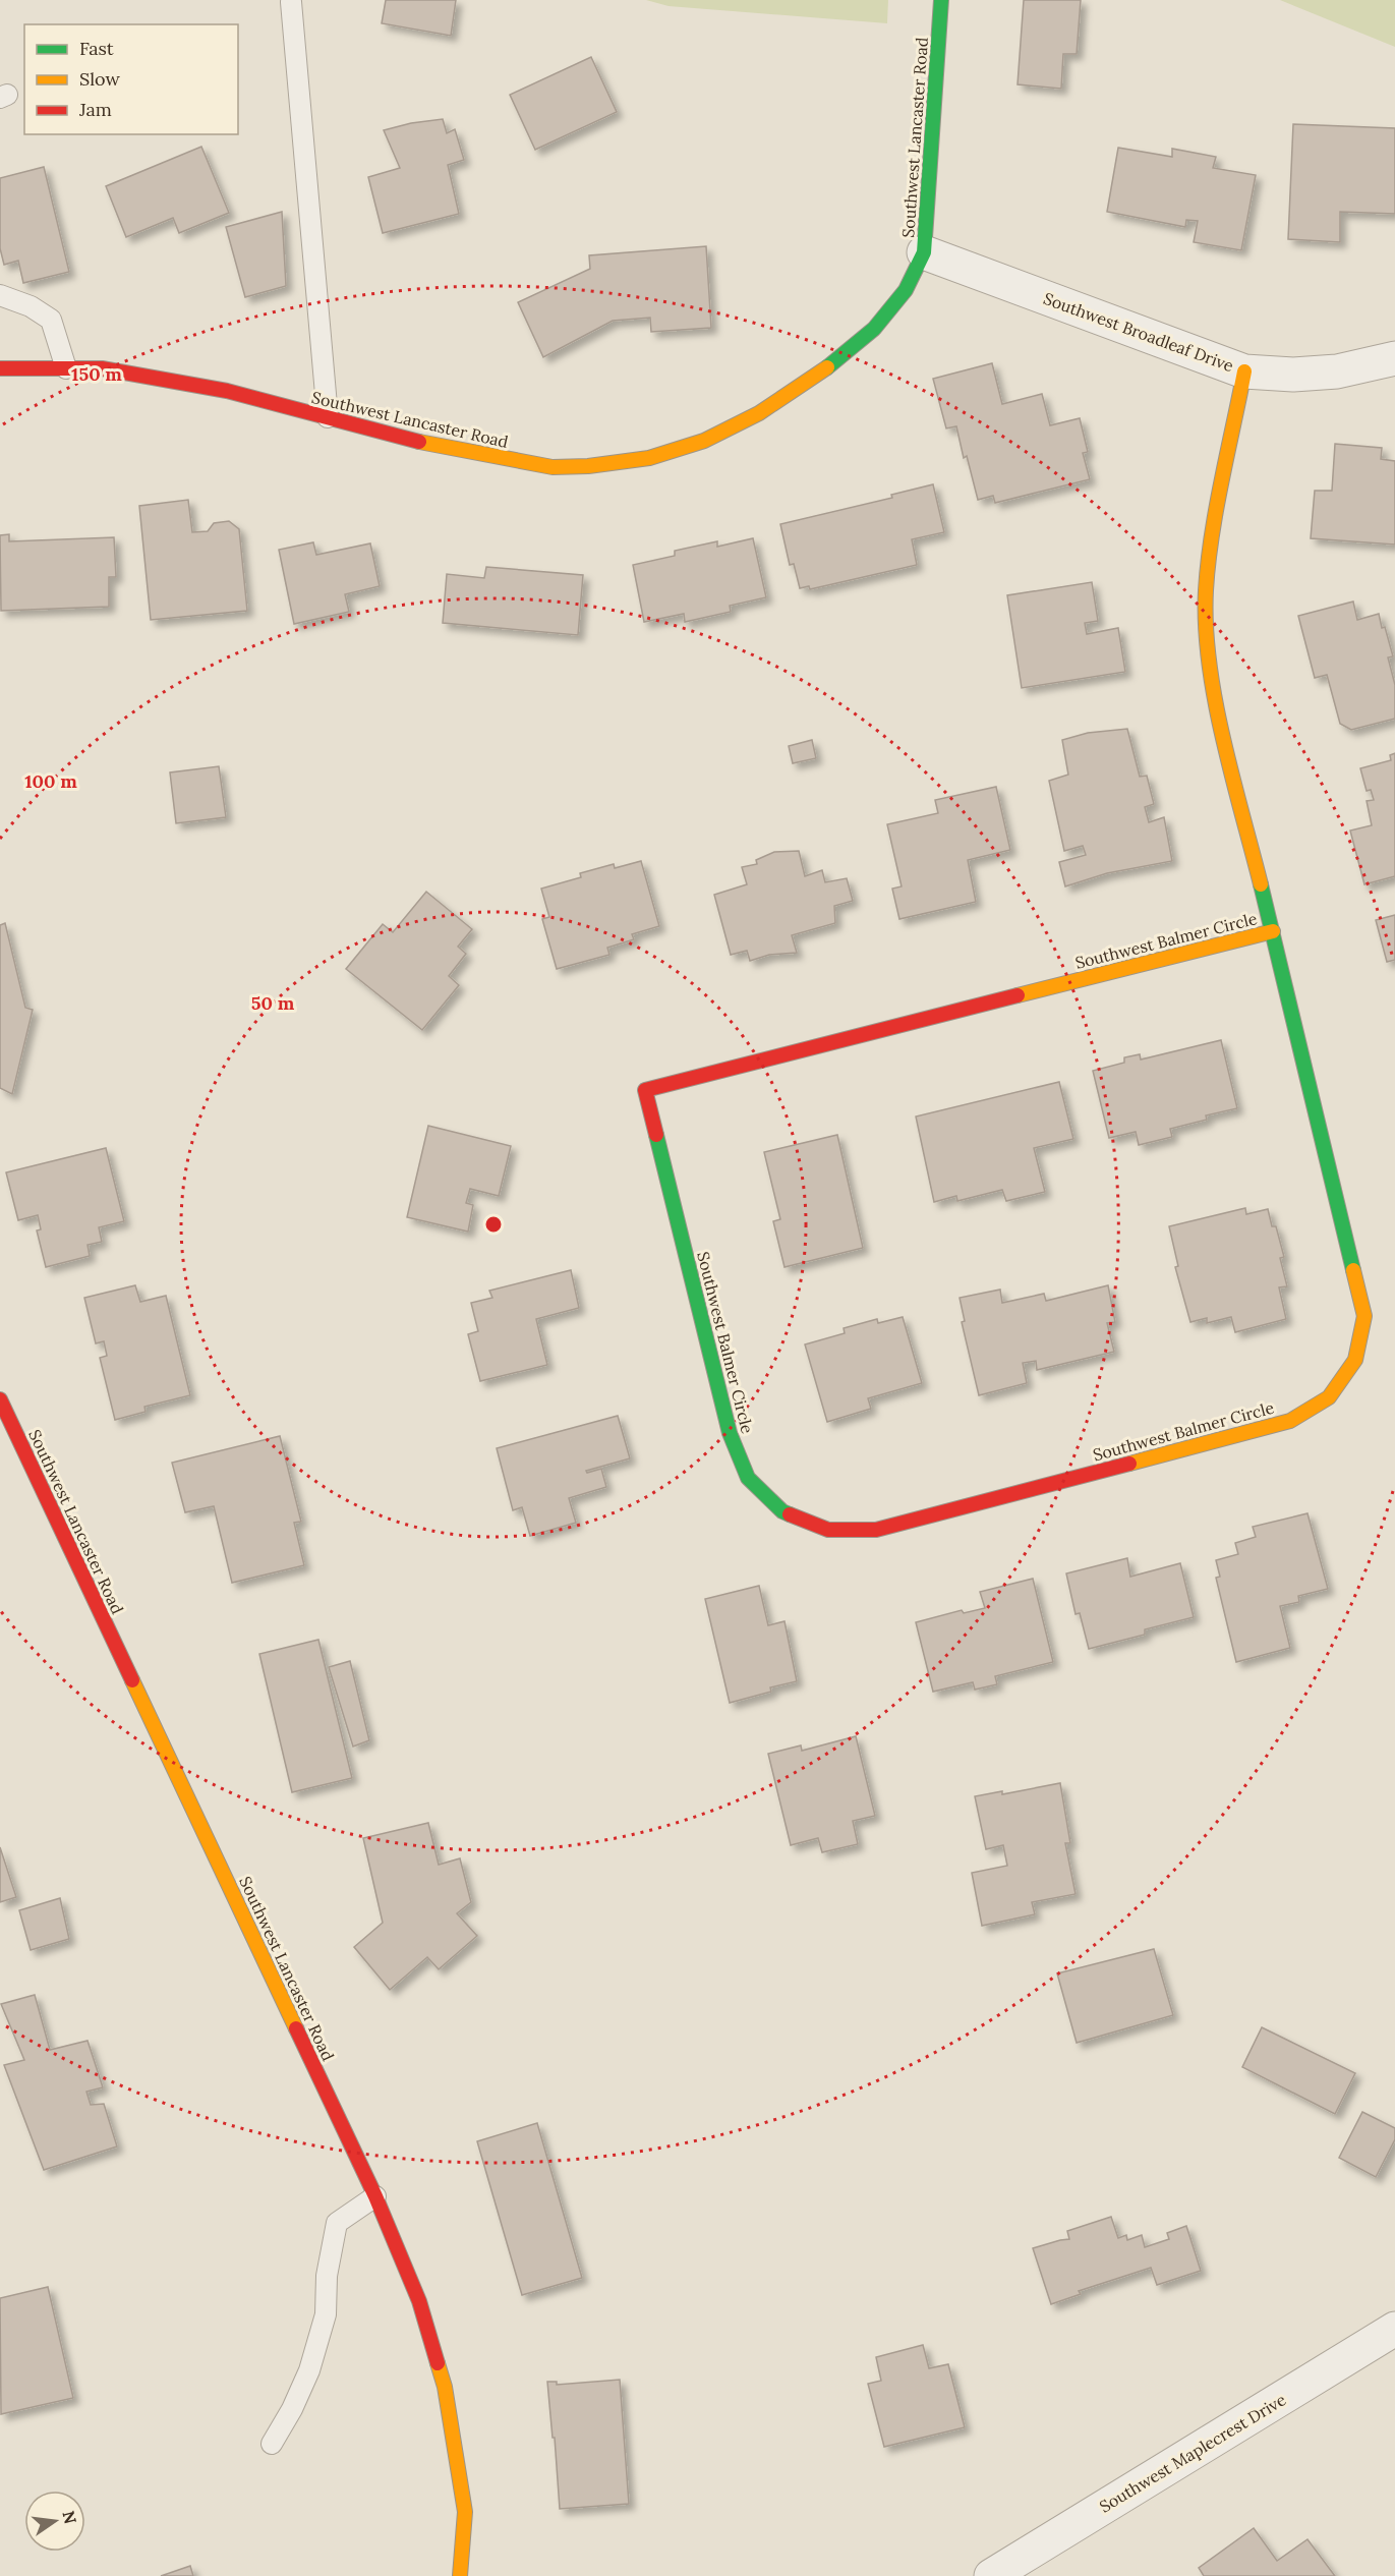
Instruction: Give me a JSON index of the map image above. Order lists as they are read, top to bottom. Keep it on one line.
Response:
{"streets":{"street":["Southwest Lancaster Road","Southwest Broadleaf Drive","Southwest Balmer Circle","Southwest Maplecrest Drive"]},"crossings":[["Southwest Lancaster Road","Southwest Broadleaf Drive"],["Southwest Broadleaf Drive","Southwest Balmer Circle"]],"legend":["Fast","Slow","Jam"],"north":"right","rings":["150 m","100 m","50 m"]}
